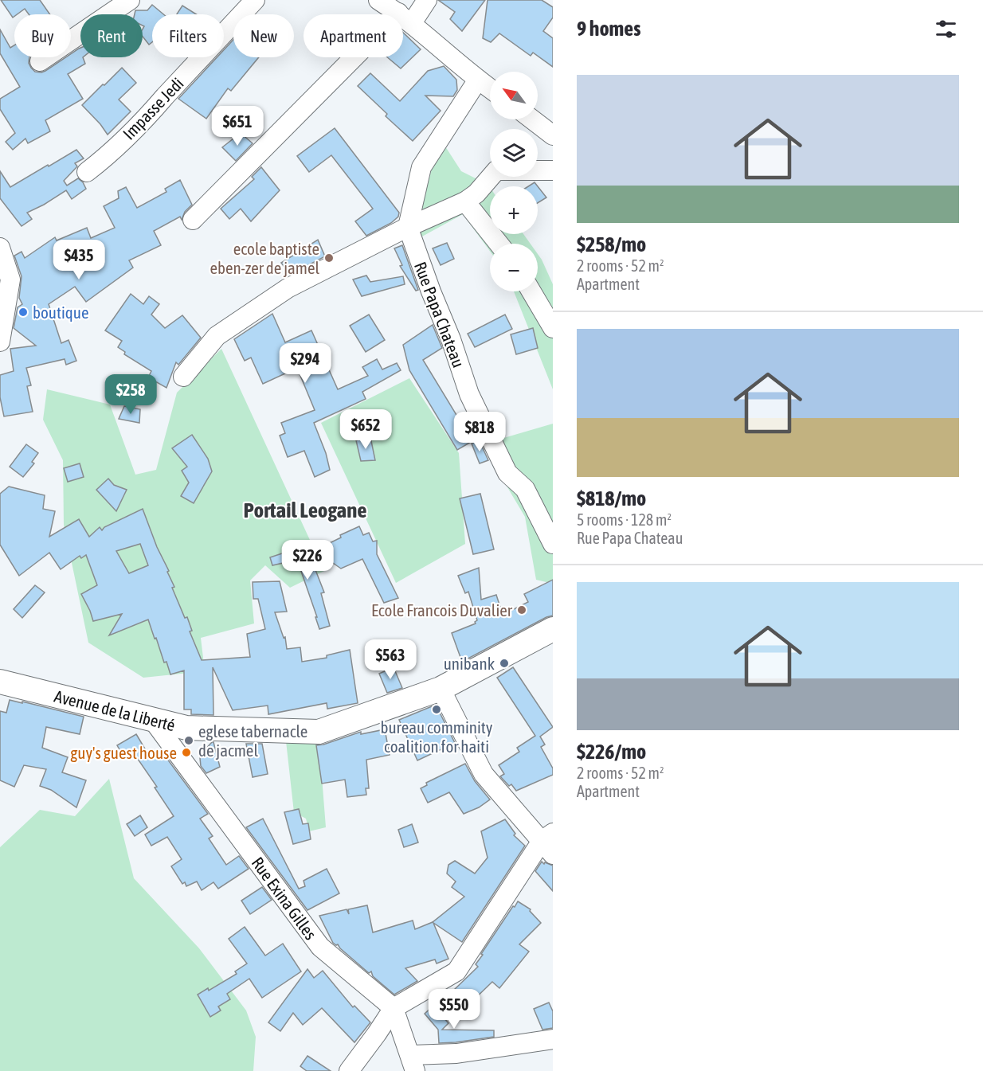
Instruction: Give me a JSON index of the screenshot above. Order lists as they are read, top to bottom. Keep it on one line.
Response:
{"streets":{"main road":["Avenue de la Liberté"],"street":["Impasse Jedi","Rue Papa Chateau","Rue Exina Gilles"]},"crossings":[["Avenue de la Liberté","Rue Exina Gilles"]],"districts":["Portail Leogane"],"places":["ecole baptiste eben-zer de jamel","boutique","Ecole Francois Duvalier","unibank","bureau comminity coalition for haiti","eglese tabernacle de jacmel","guy's guest house"],"north":"top left","page":{"heading":"9 homes","chip":["Buy","Rent","Filters","New","Apartment"],"list":[{"name":"$258/mo","note":"2 rooms · 52 m² · Apartment"},{"name":"$818/mo","note":"5 rooms · 128 m² · Rue Papa Chateau"},{"name":"$226/mo","note":"2 rooms · 52 m² · Apartment"}],"map_buttons":["+","−"],"price":["$651","$435","$294","$258","$652","$818","$226","$563","$550"]}}
